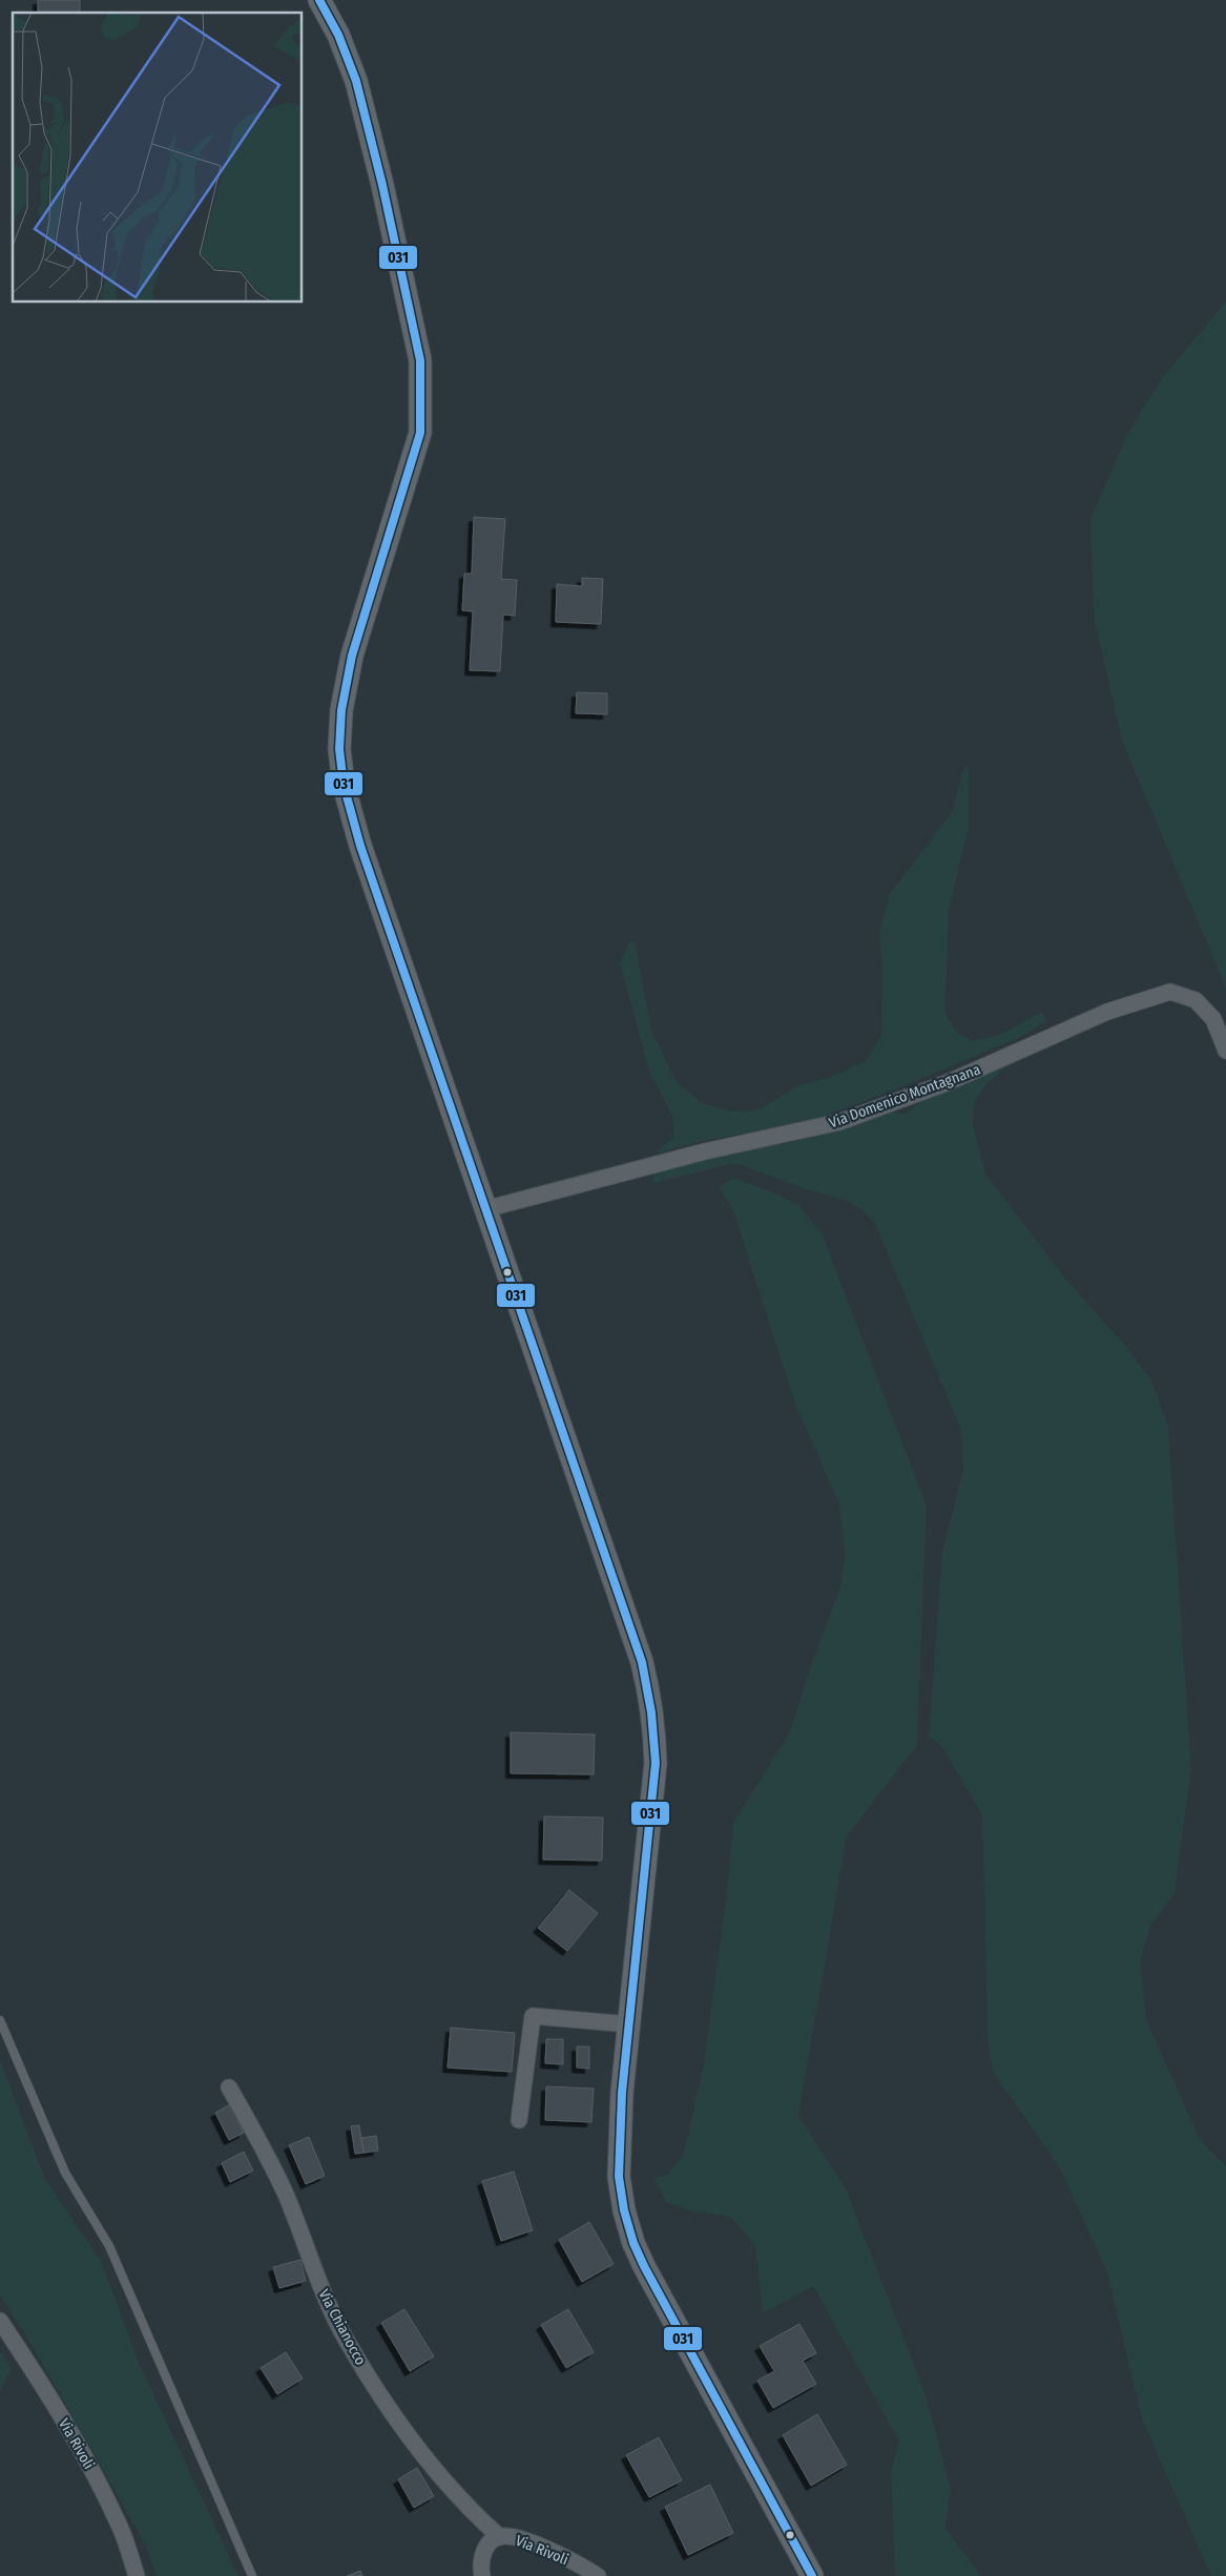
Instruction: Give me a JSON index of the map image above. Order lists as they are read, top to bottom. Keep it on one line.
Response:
{"streets":{"street":["Via Domenico Montagnana","Via Chianocco","Via Rivoli"]},"crossings":[["Via Chianocco","Via Rivoli"]],"lines":["transit line 031"]}
